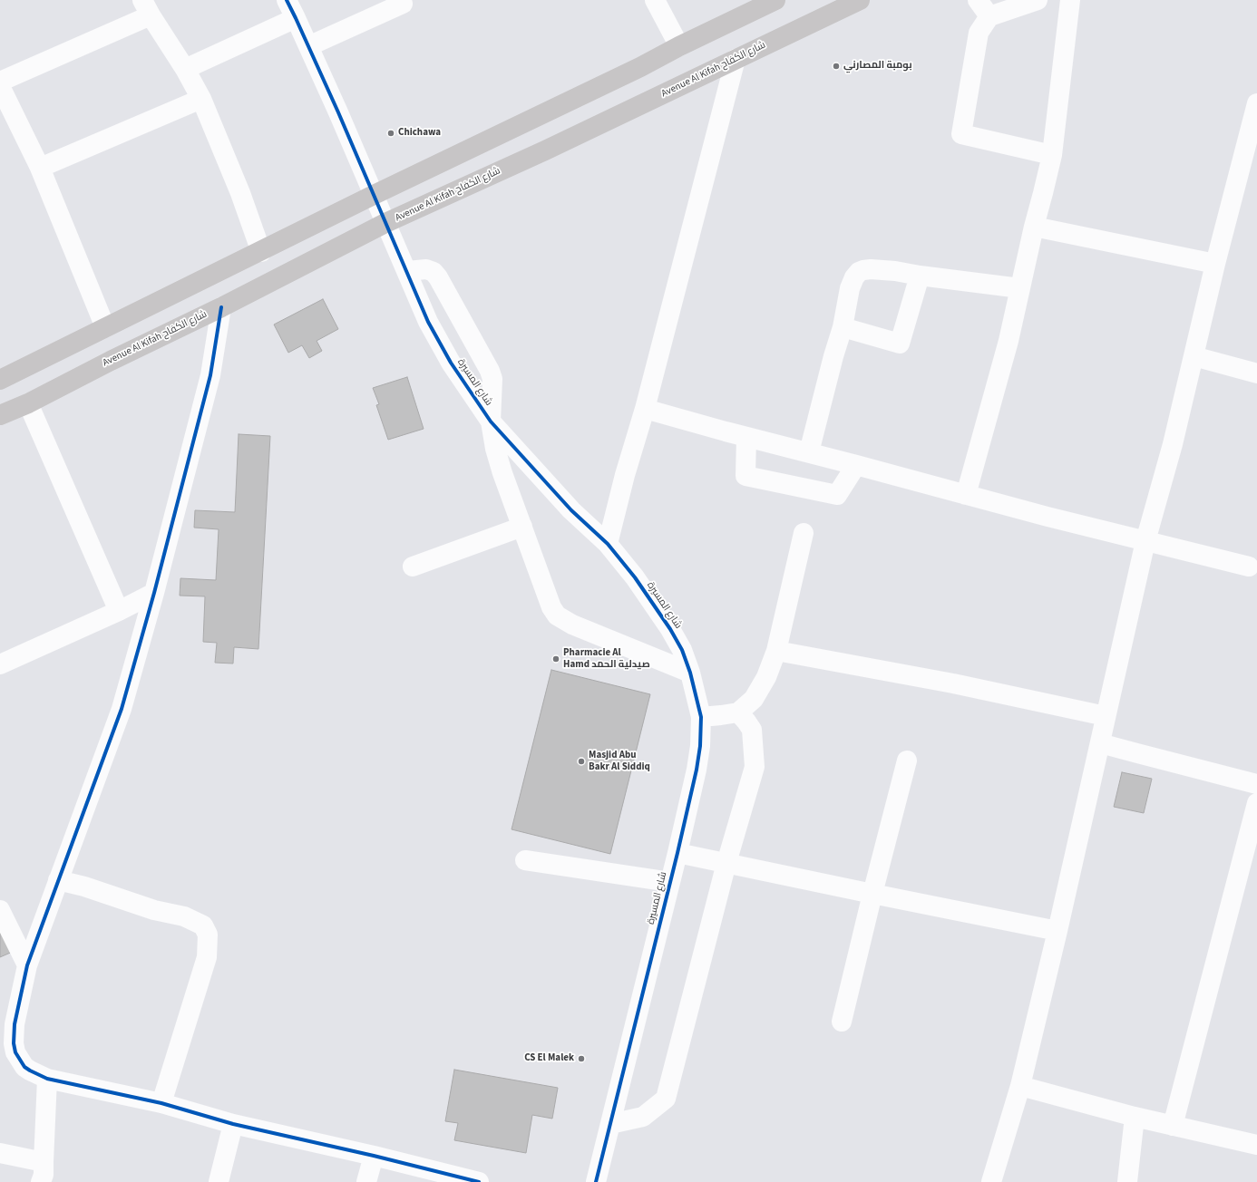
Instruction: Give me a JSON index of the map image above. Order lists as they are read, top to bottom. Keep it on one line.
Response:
{"streets":{"main road":["Avenue Al Kifah شارع الكفاح"],"street":["شارع المسيرة"]},"crossings":[["Avenue Al Kifah شارع الكفاح","شارع المسيرة"]],"places":["بومبة المصارني","Chichawa","Pharmacie Al Hamd صيدلية الحمد","Masjid Abu Bakr Al Siddiq","CS El Malek"]}
